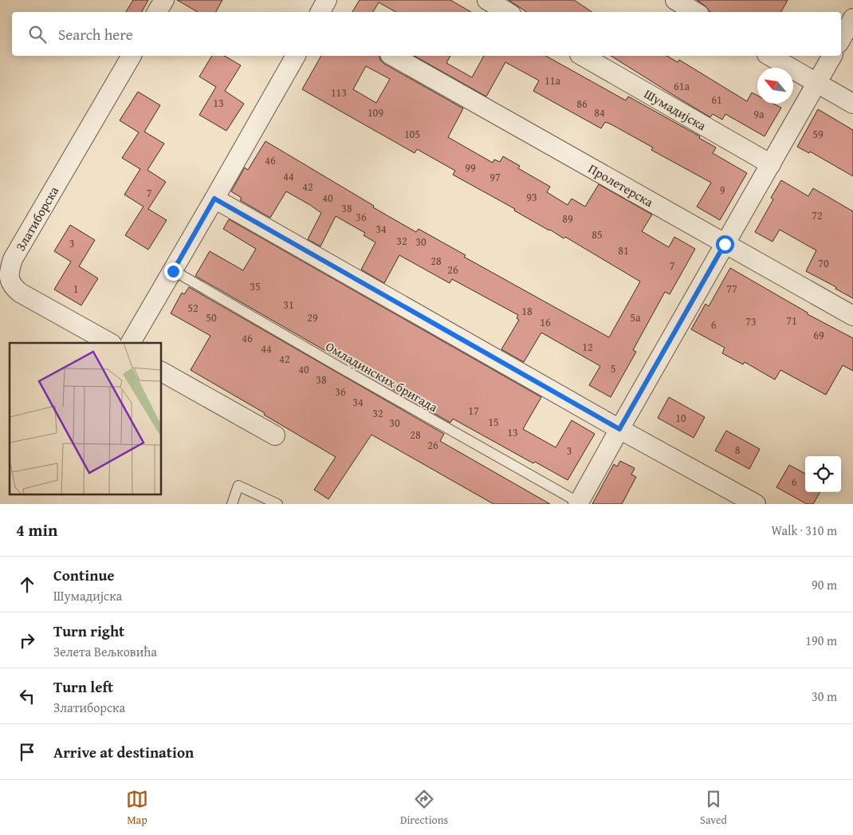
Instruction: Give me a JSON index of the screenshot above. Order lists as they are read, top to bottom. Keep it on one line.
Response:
{"streets":{"street":["Шумадијска","Пролетерска","Златиборска"],"lane":["Омладинских бригада"]},"house_numbers":["11a","61a","113","61","13","86","109","84","9a","105","59","46","99","44","97","42","9","7","93","40","38","72","36","89","34","85","32","30","3","81","28","70","7","26","35","1","77","31","52","18","50","29","5a","71","73","16","6","69","46","12","44","42","5","40","38","36","34","17","32","10","15","30","13","28","26","8","3","6"],"north":"top left","page":{"search":"Search here","heading":["4 min","Walk · 310 m"],"list":[["Continue","Шумадијска","90 m"],["Turn right","Зелета Вељковића","190 m"],["Turn left","Златиборска","30 m"],"Arrive at destination"],"nav":["Map","Directions","Saved"]}}
